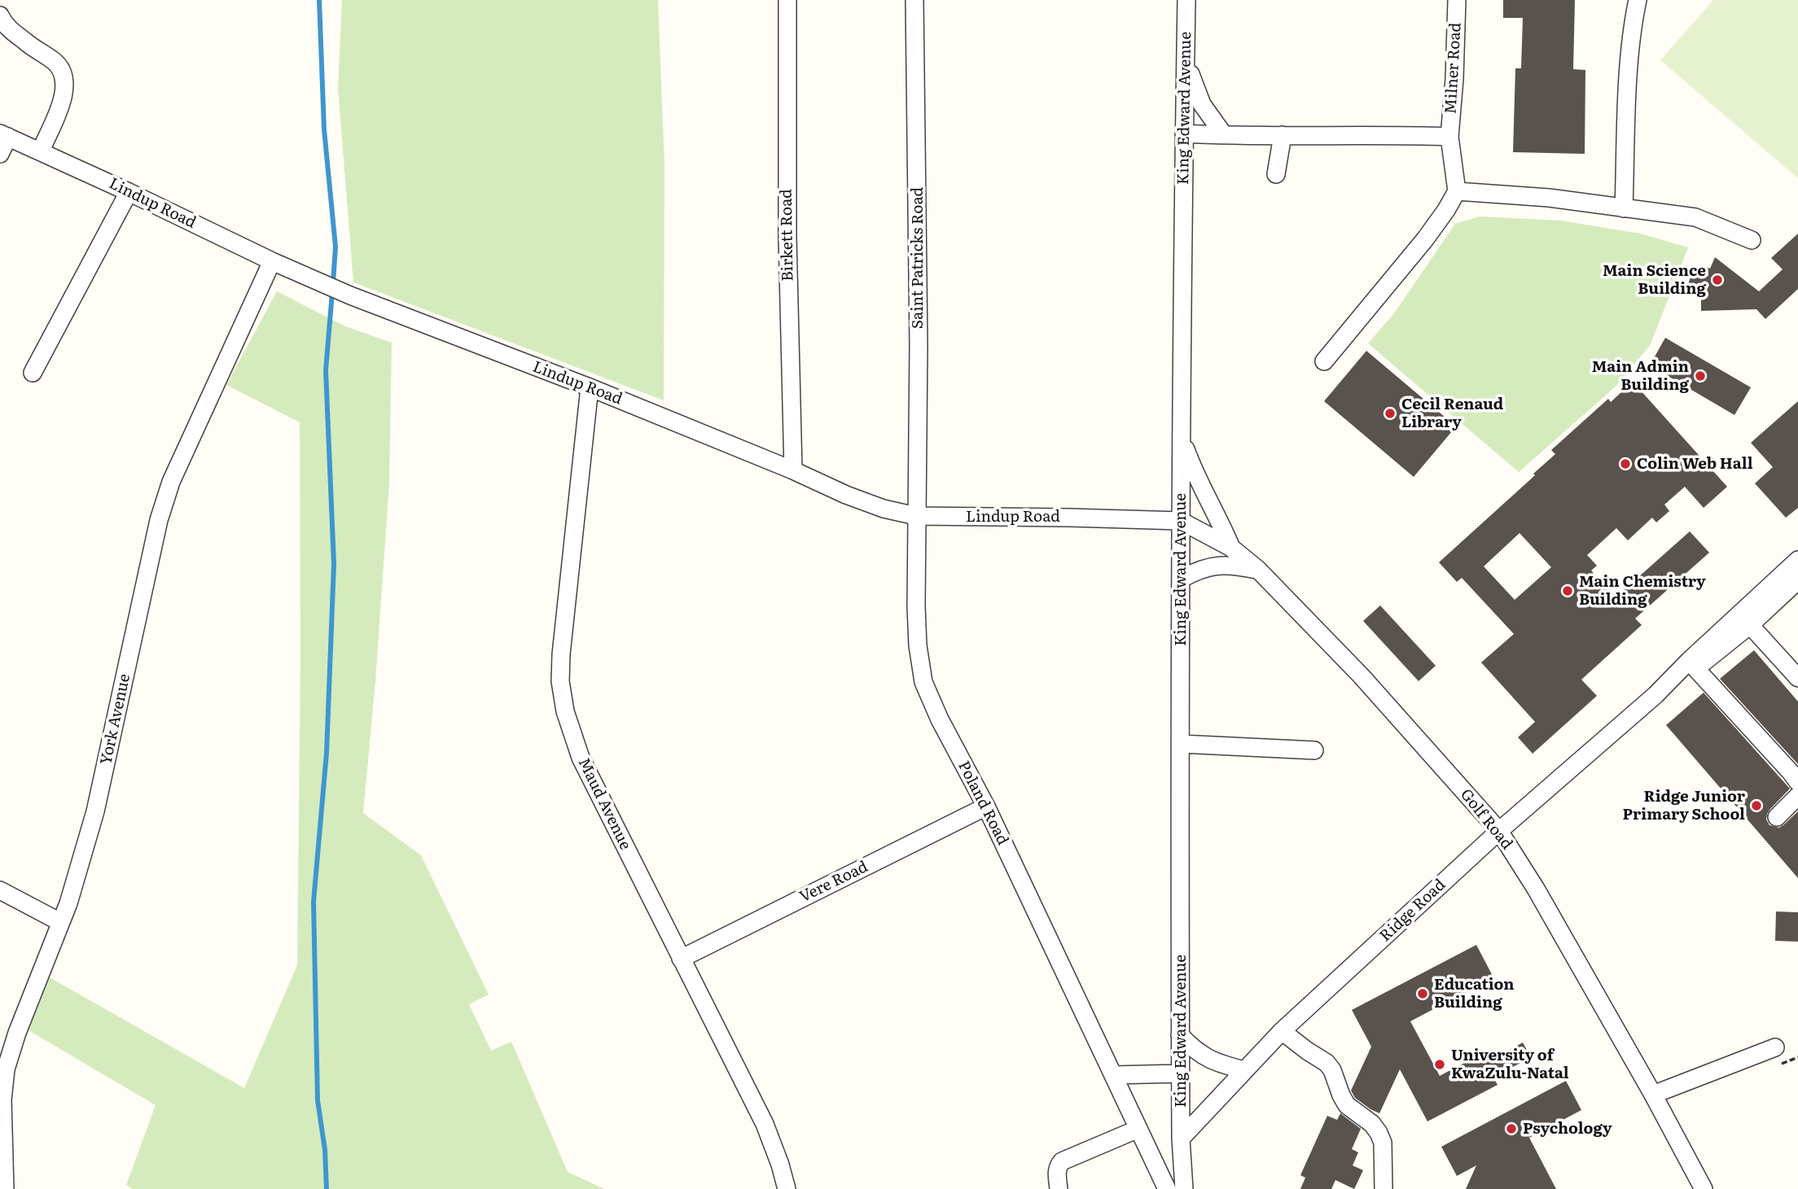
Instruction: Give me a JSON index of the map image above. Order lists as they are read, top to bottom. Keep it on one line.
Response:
{"streets":{"street":["Milner Road","King Edward Avenue","Lindup Road","Birkett Road","Saint Patricks Road","York Avenue","Poland Road","Maud Avenue","Golf Road","Vere Road","Ridge Road"]},"crossings":[["King Edward Avenue","Lindup Road"],["King Edward Avenue","Golf Road"],["King Edward Avenue","Ridge Road"],["Lindup Road","Birkett Road"],["Lindup Road","Saint Patricks Road"],["Lindup Road","York Avenue"],["Lindup Road","Poland Road"],["Lindup Road","Maud Avenue"],["Lindup Road","Golf Road"],["Saint Patricks Road","Poland Road"],["Poland Road","Vere Road"],["Maud Avenue","Vere Road"],["Golf Road","Ridge Road"]],"places":["Main Science Building","Main Admin Building","Cecil Renaud Library","Colin Web Hall","Main Chemistry Building","Ridge Junior Primary School","Education Building","University of KwaZulu-Natal","Psychology"]}
